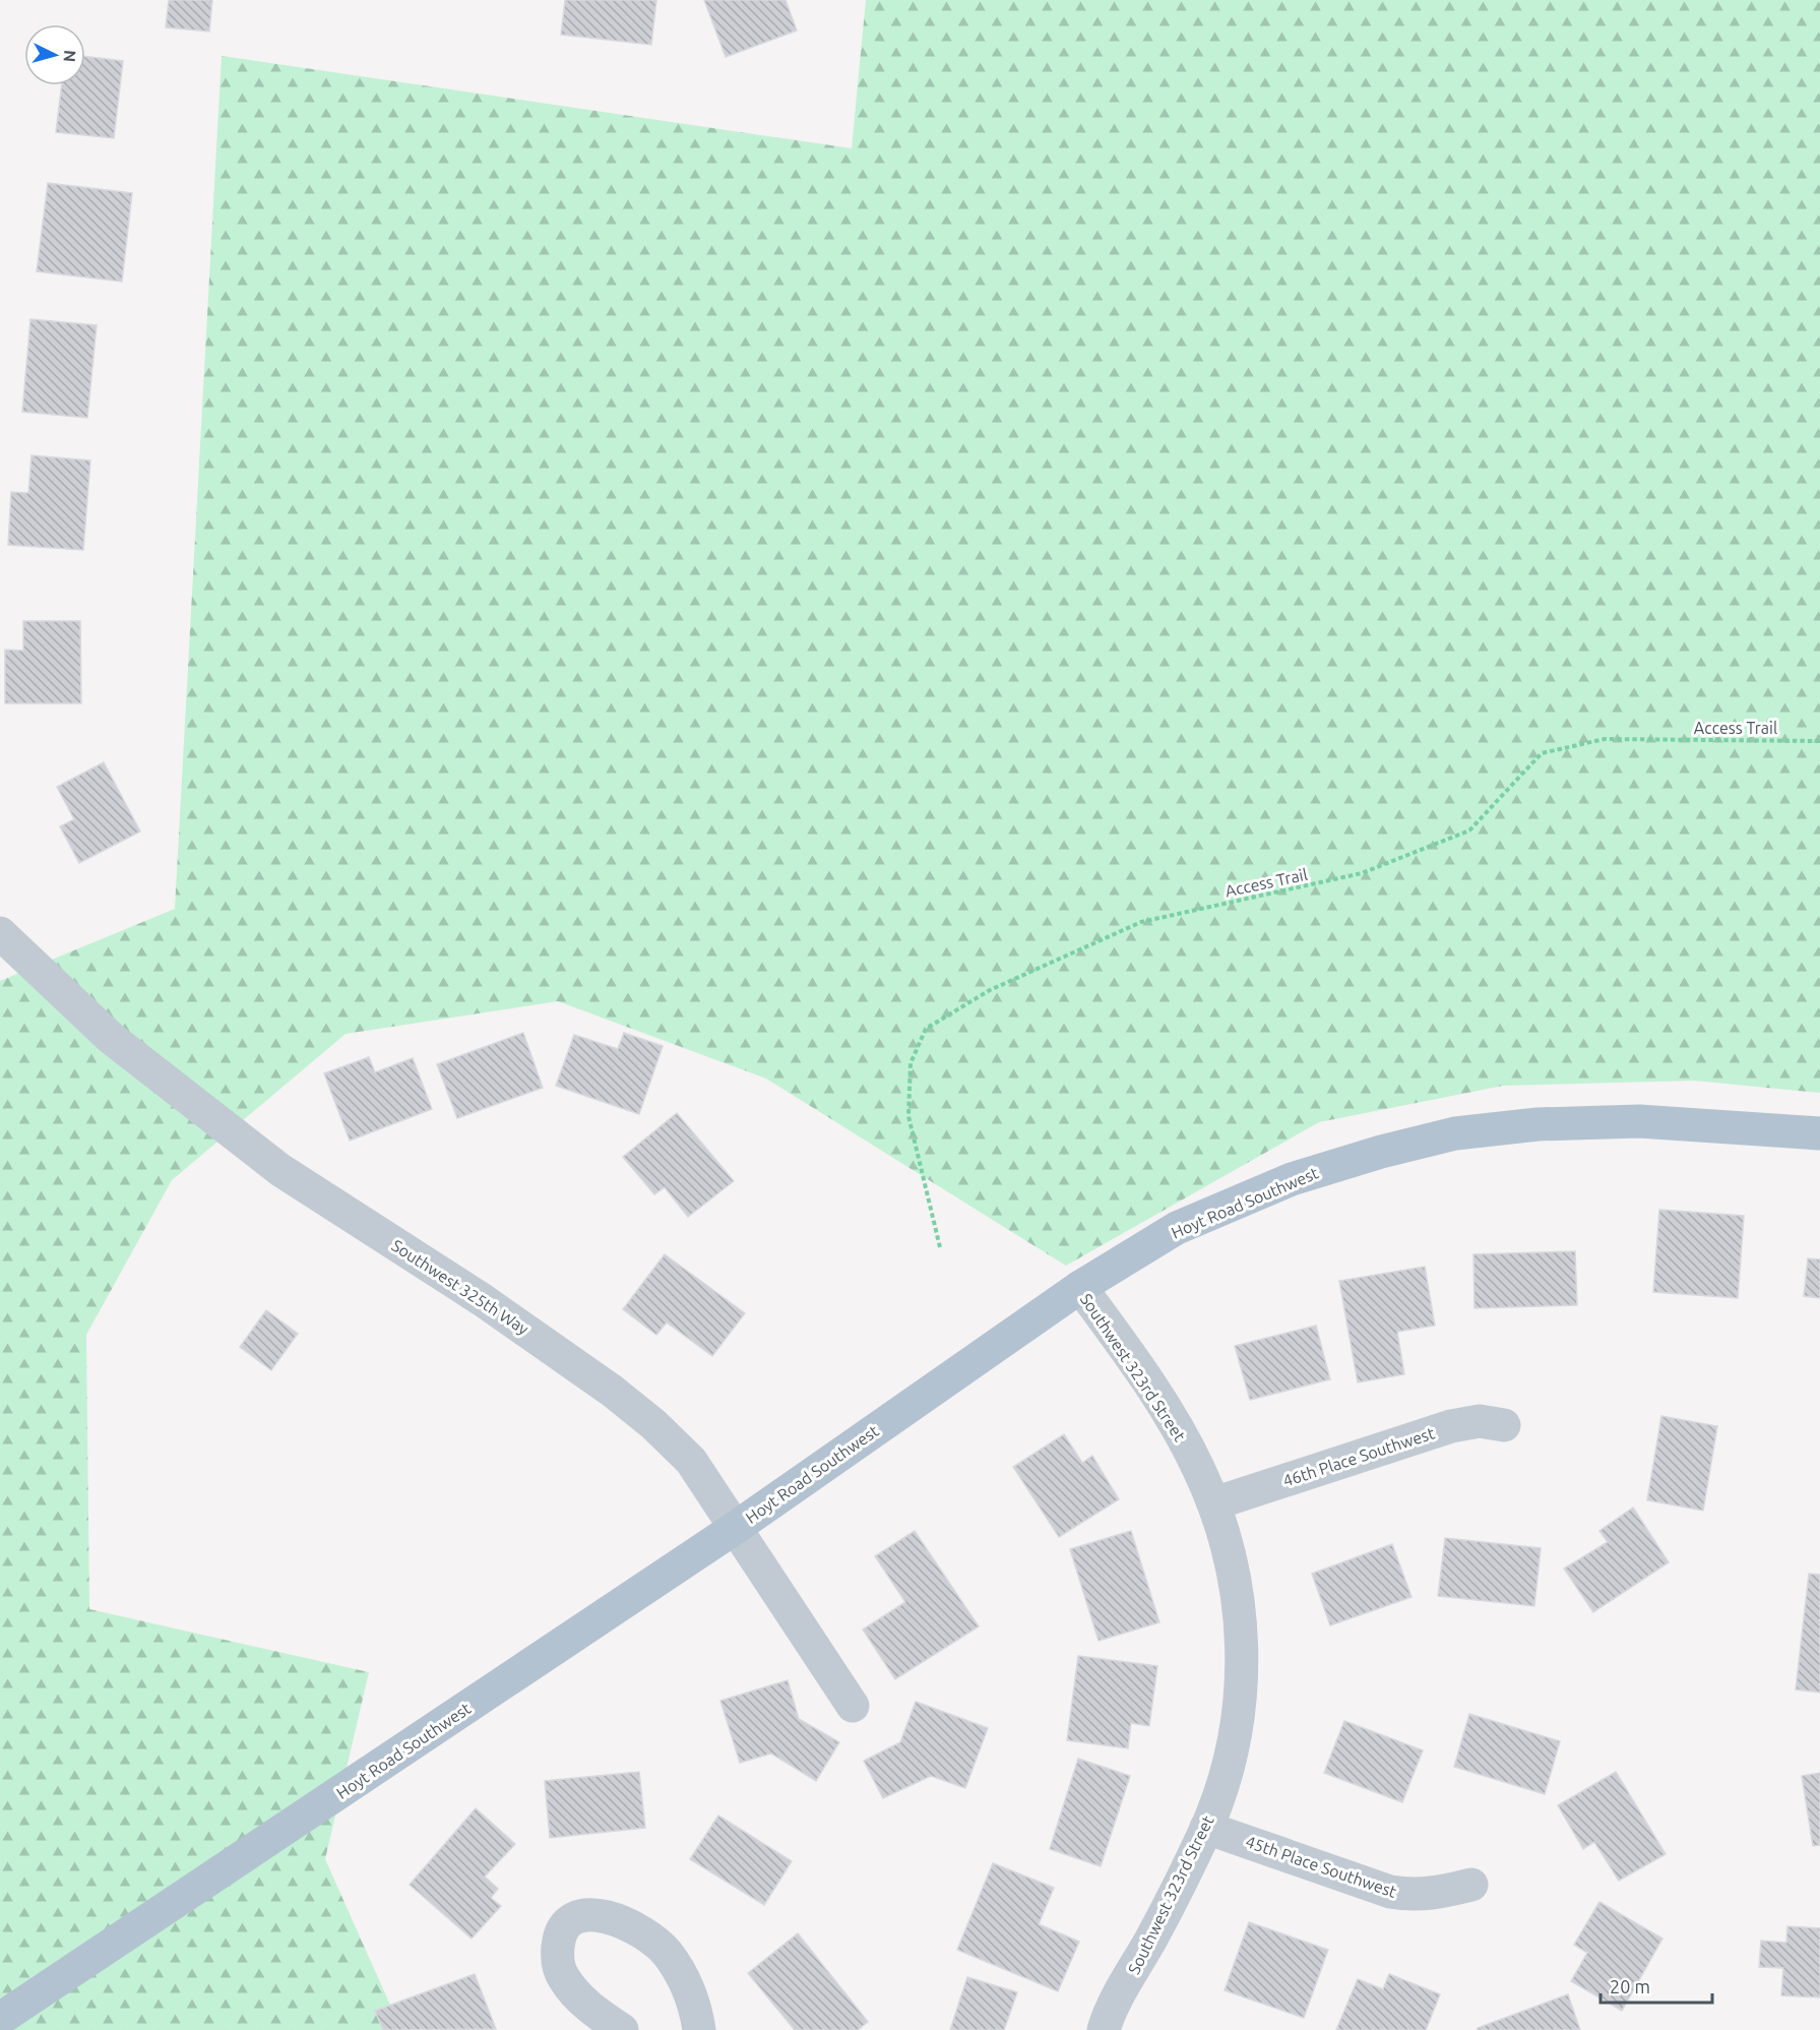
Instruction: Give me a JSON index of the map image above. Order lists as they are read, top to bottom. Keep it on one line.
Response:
{"streets":{"main road":["Hoyt Road Southwest"],"street":["Southwest 325th Way","Southwest 323rd Street","46th Place Southwest","45th Place Southwest"],"path":["Access Trail"]},"crossings":[["Hoyt Road Southwest","Southwest 325th Way"],["Hoyt Road Southwest","Southwest 323rd Street"],["Southwest 323rd Street","46th Place Southwest"],["Southwest 323rd Street","45th Place Southwest"]],"scale_bar":"20 m","north":"right"}
